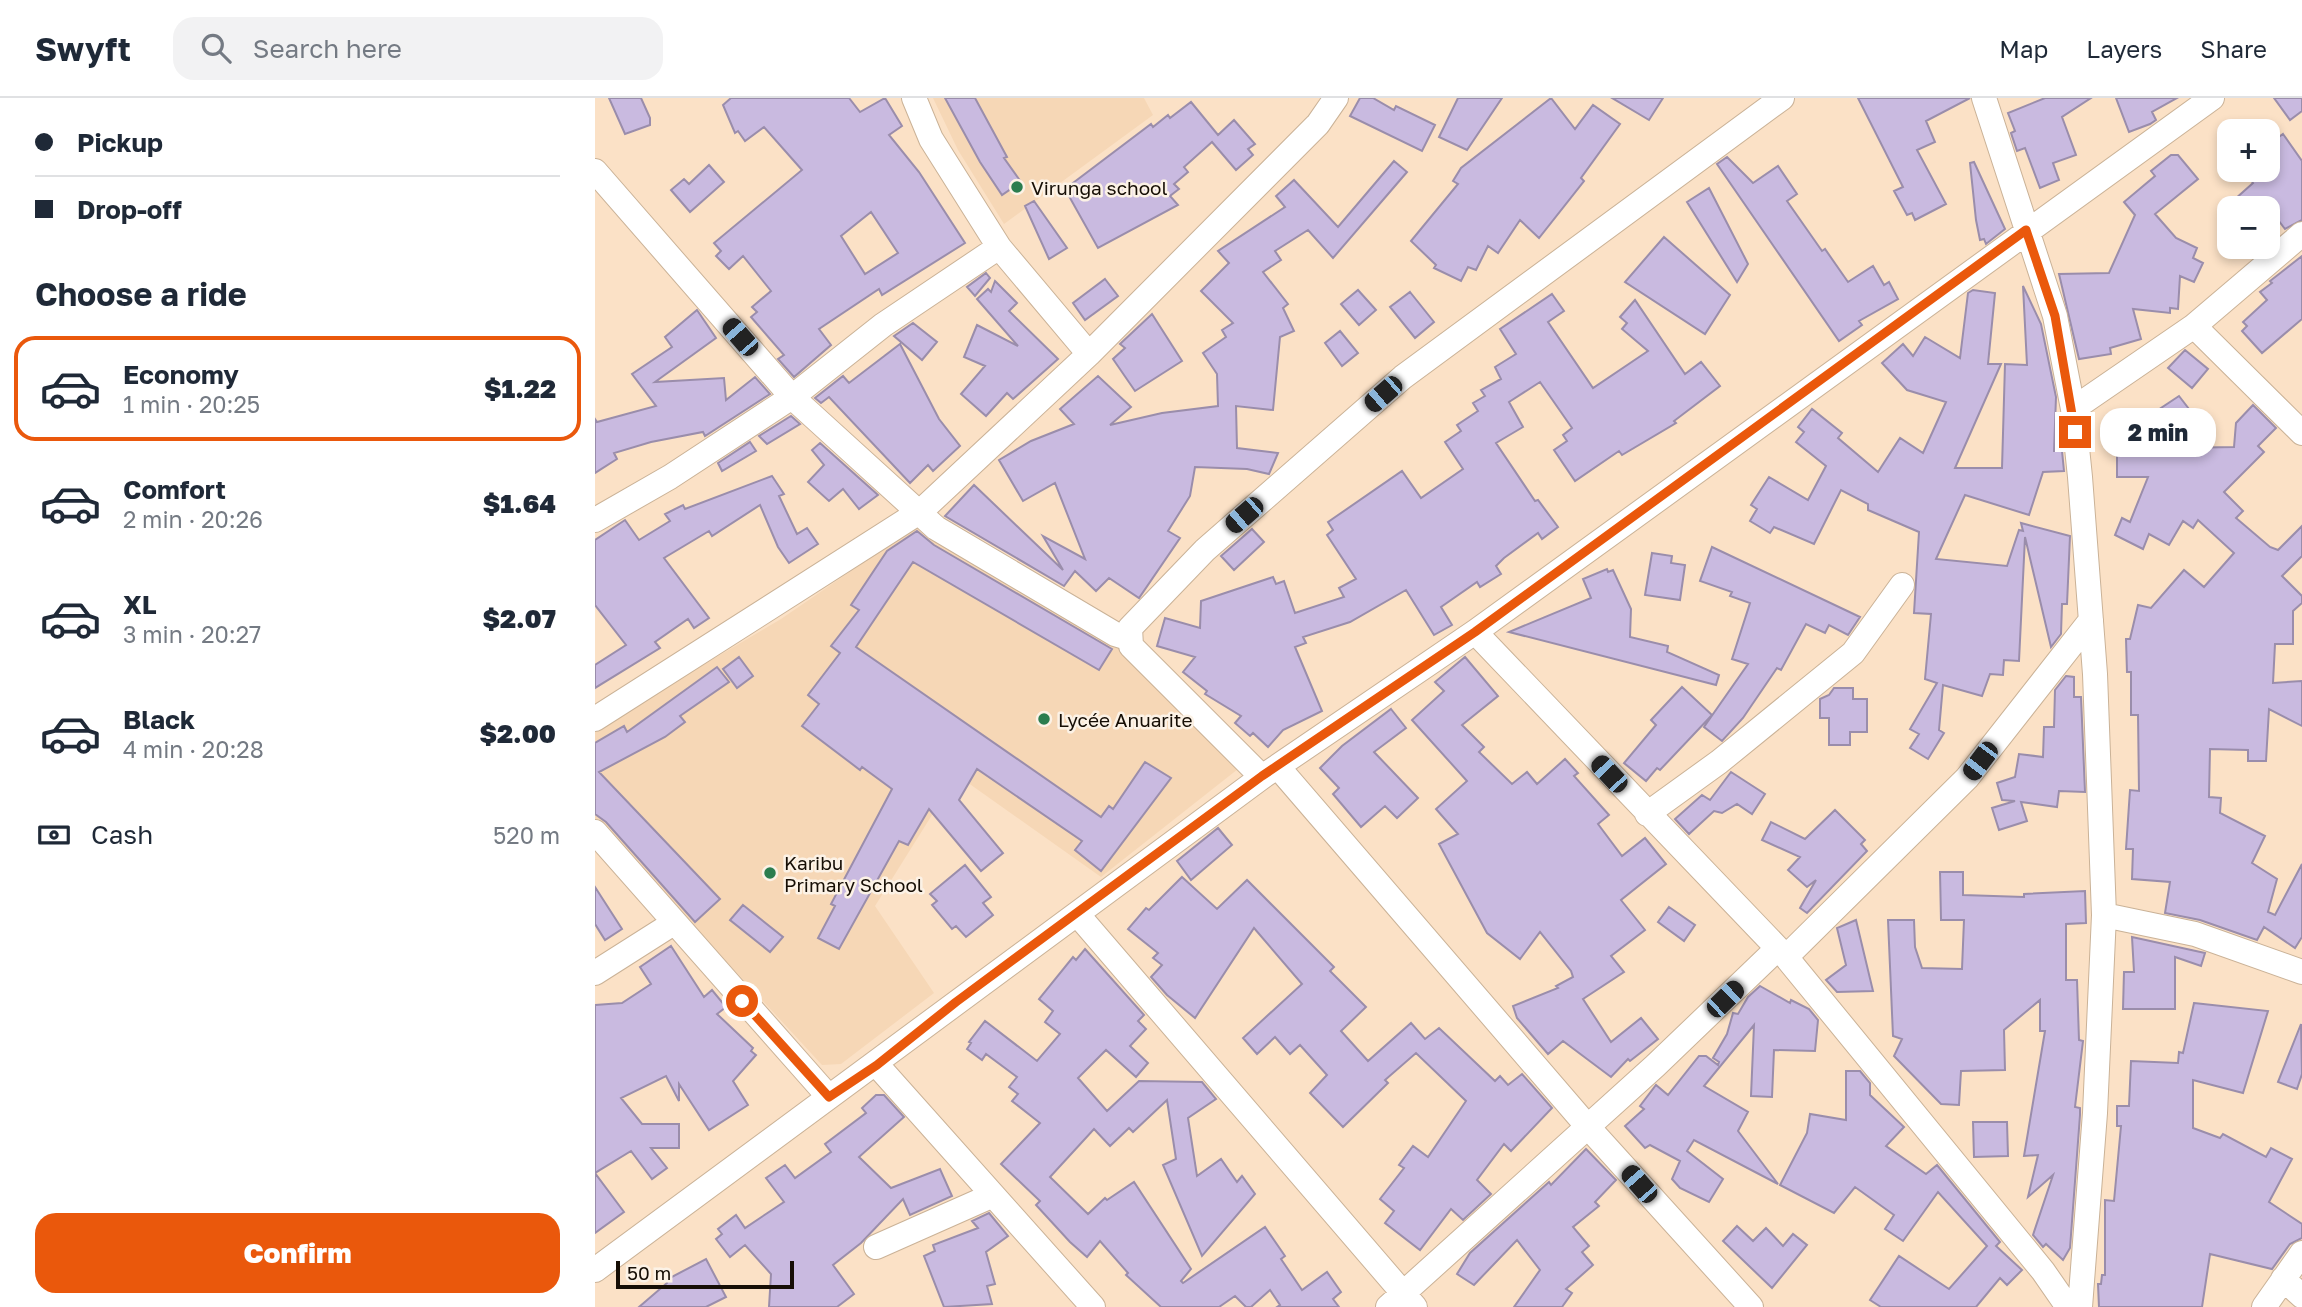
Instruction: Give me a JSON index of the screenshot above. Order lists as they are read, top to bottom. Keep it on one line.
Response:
{"places":["Virunga school","Lycée Anuarite","Karibu Primary School"],"scale_bar":"50 m","page":{"header":"Swyft","search":"Search here","nav":["Map","Layers","Share"],"banner":["Pickup","Drop-off"],"map_buttons":["+","−"],"heading":"Choose a ride","list":[{"name":"Economy","note":"1 min · 20:25","value":"$1.22"},{"name":"Comfort","note":"2 min · 20:26","value":"$1.64"},{"name":"XL","note":"3 min · 20:27","value":"$2.07"},{"name":"Black","note":"4 min · 20:28","value":"$2.00"}],"bubble":"2 min","pay":["Cash","520 m"],"buttons":"Confirm","scale":"50 m"}}
